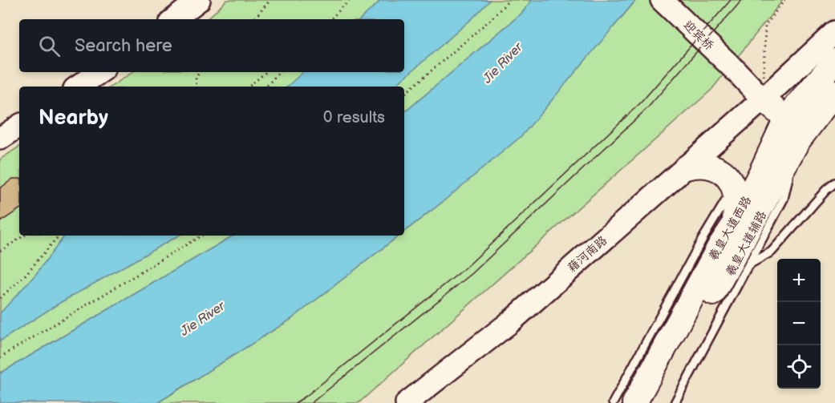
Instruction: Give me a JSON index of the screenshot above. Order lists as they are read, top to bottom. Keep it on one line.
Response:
{"streets":{"main road":["迎宾桥","羲皇大道西路","藉河南路"],"lane":["羲皇大道辅路"]},"crossings":[["迎宾桥","藉河南路"],["羲皇大道西路","羲皇大道辅路"],["羲皇大道西路","藉河南路"]],"water":["Jie River"],"page":{"search":"Search here","heading":["Nearby","0 results"],"map_buttons":["+","−"]}}
